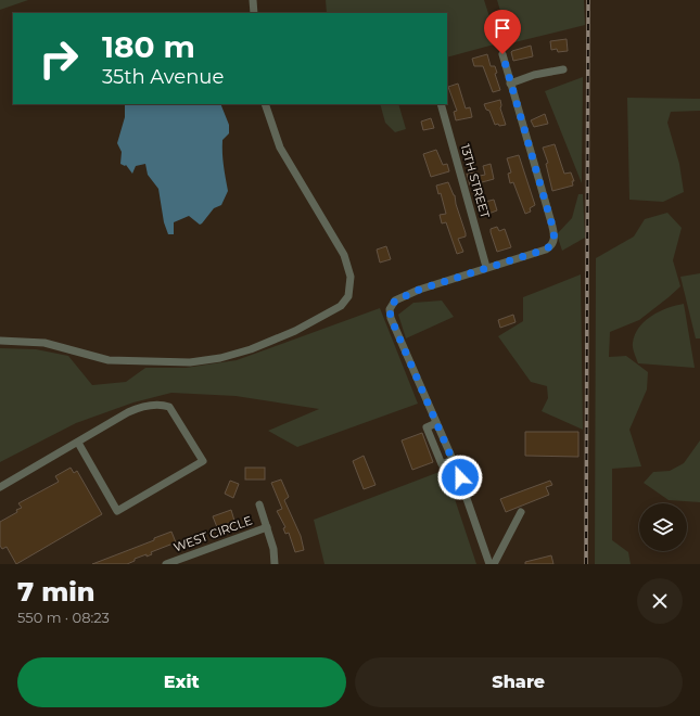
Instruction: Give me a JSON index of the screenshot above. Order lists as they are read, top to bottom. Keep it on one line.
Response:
{"streets":{"street":["13TH STREET","WEST CIRCLE"]},"page":{"turn":["180 m","35th Avenue"],"heading":["7 min","550 m · 08:23"],"buttons":["Exit","Share"]}}
